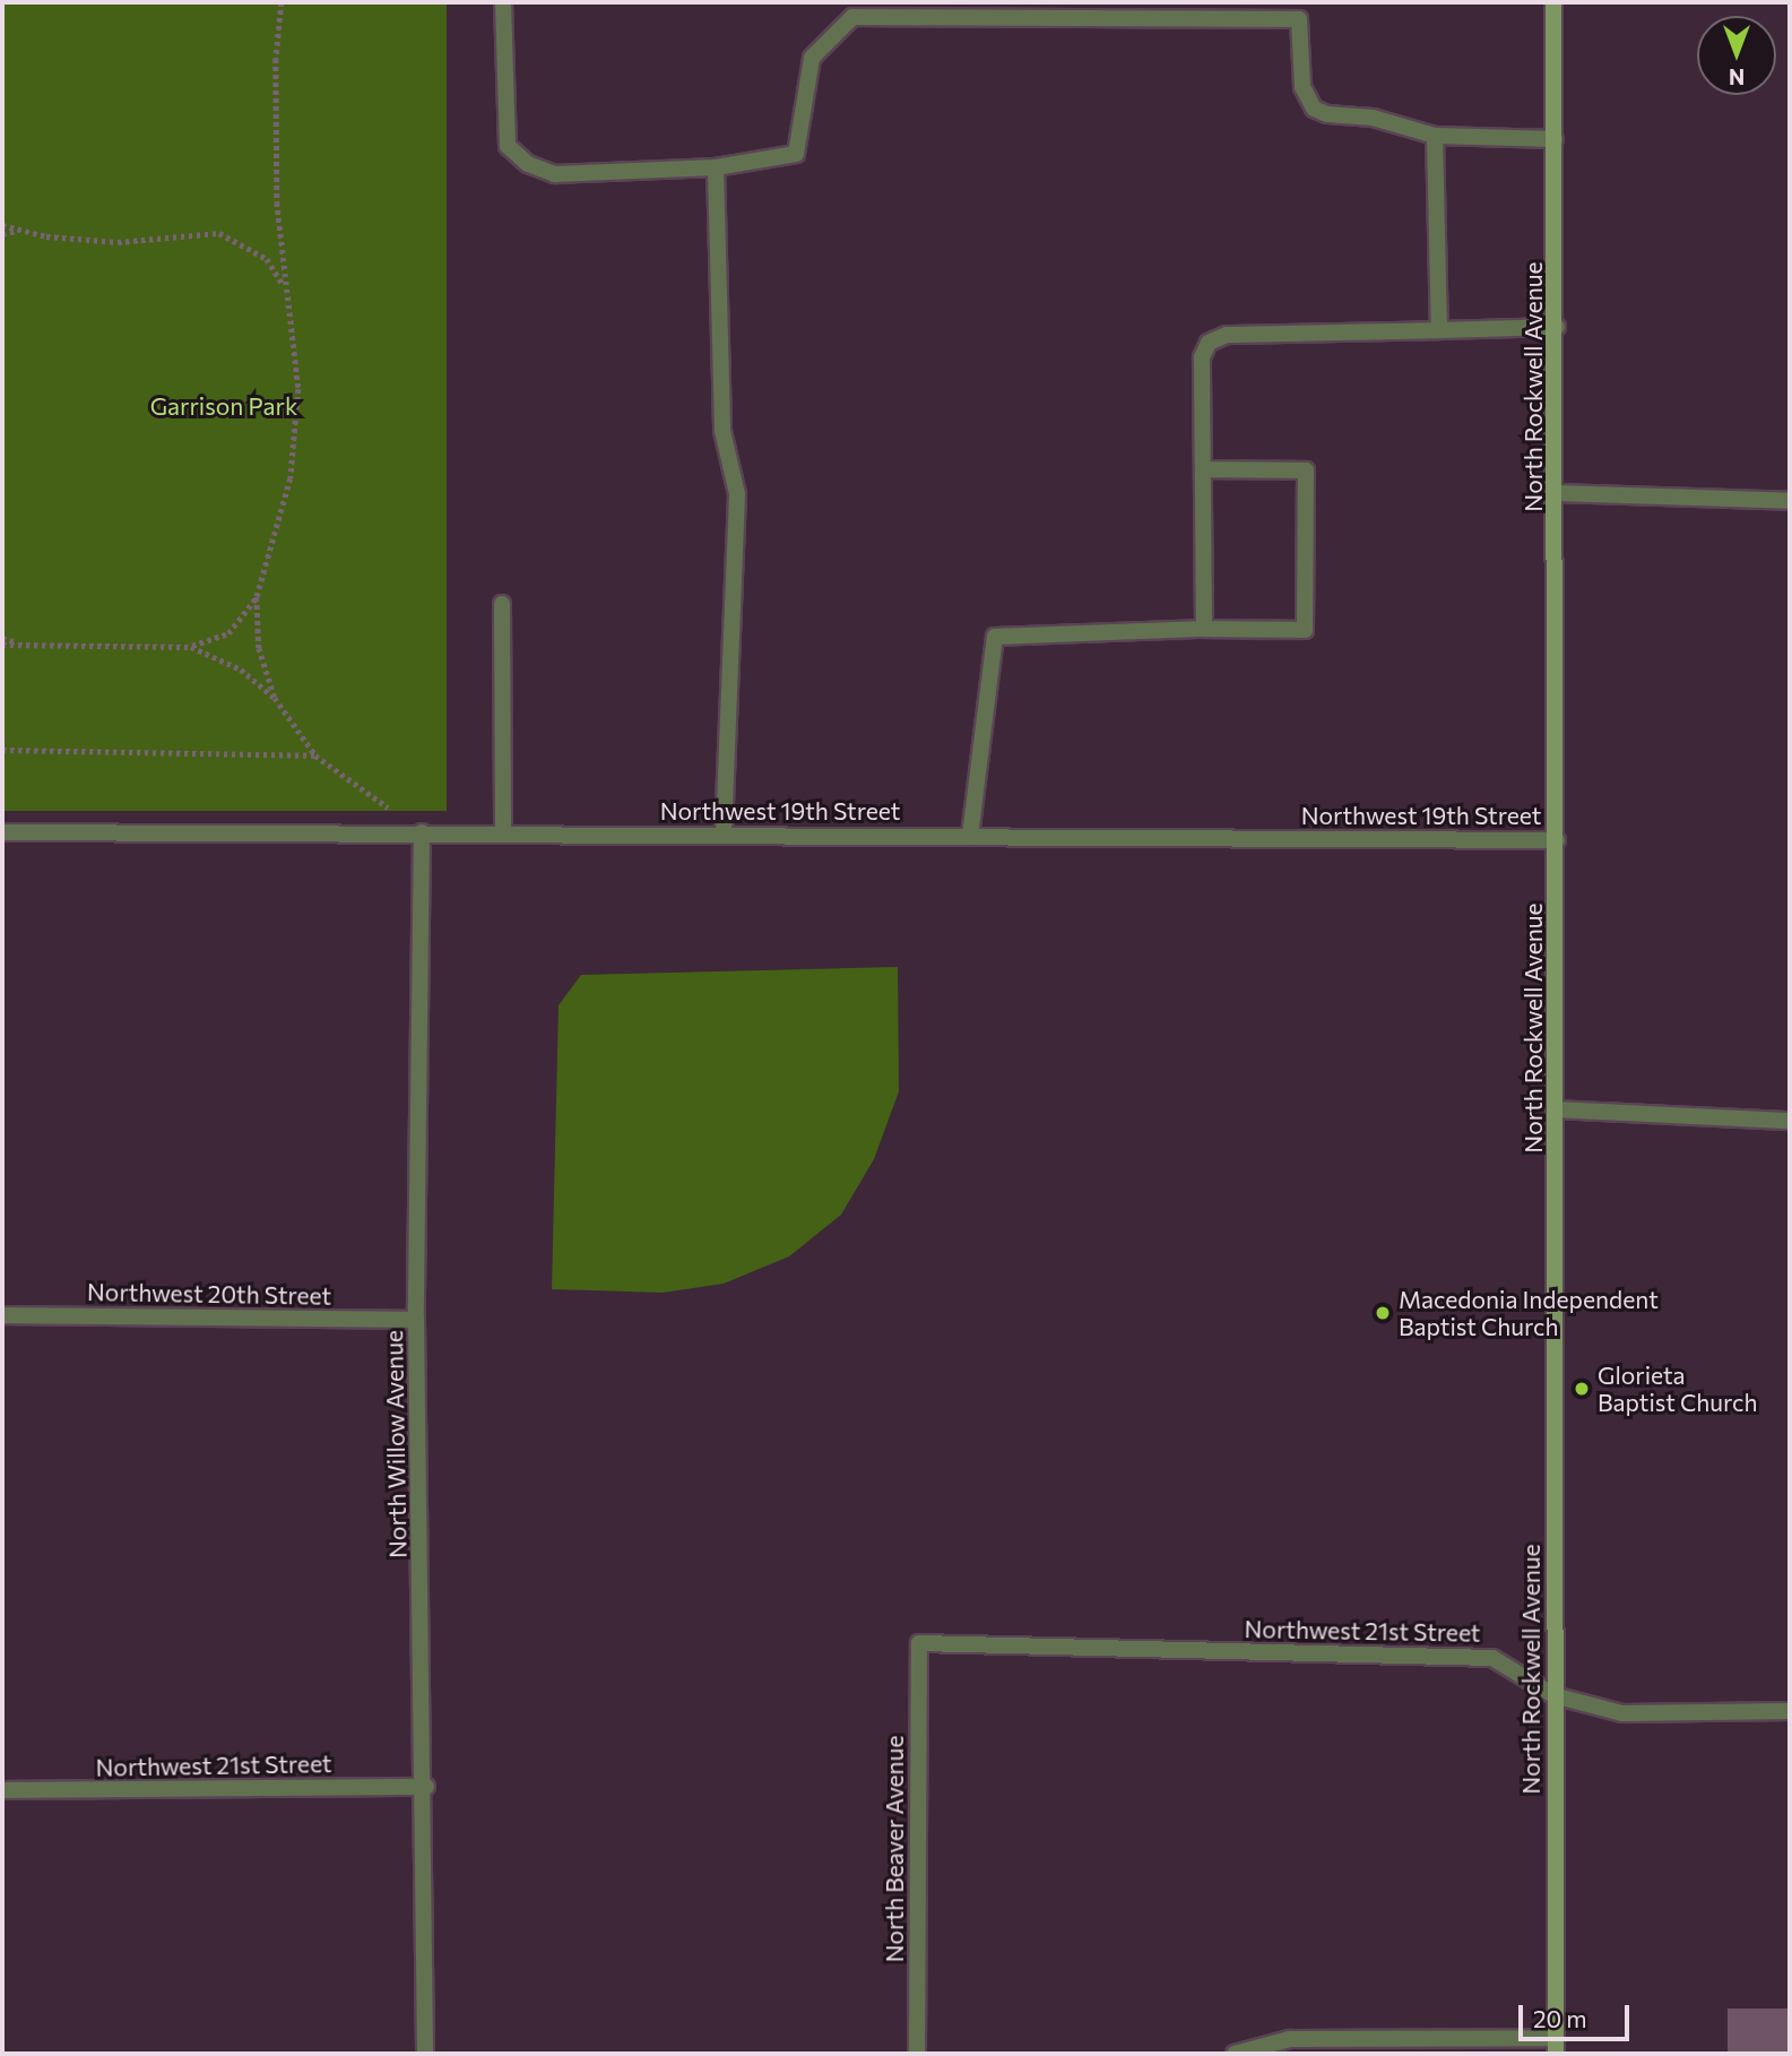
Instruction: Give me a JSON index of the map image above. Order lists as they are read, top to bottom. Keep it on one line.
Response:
{"streets":{"main road":["North Rockwell Avenue"],"street":["Northwest 19th Street","Northwest 20th Street","North Willow Avenue","Northwest 21st Street","North Beaver Avenue"]},"crossings":[["North Rockwell Avenue","Northwest 19th Street"],["North Rockwell Avenue","Northwest 21st Street"],["Northwest 19th Street","North Willow Avenue"],["Northwest 20th Street","North Willow Avenue"],["North Willow Avenue","Northwest 21st Street"],["Northwest 21st Street","North Beaver Avenue"]],"parks":["Garrison Park"],"places":["Macedonia Independent Baptist Church","Glorieta Baptist Church"],"scale_bar":"20 m","north":"bottom"}
